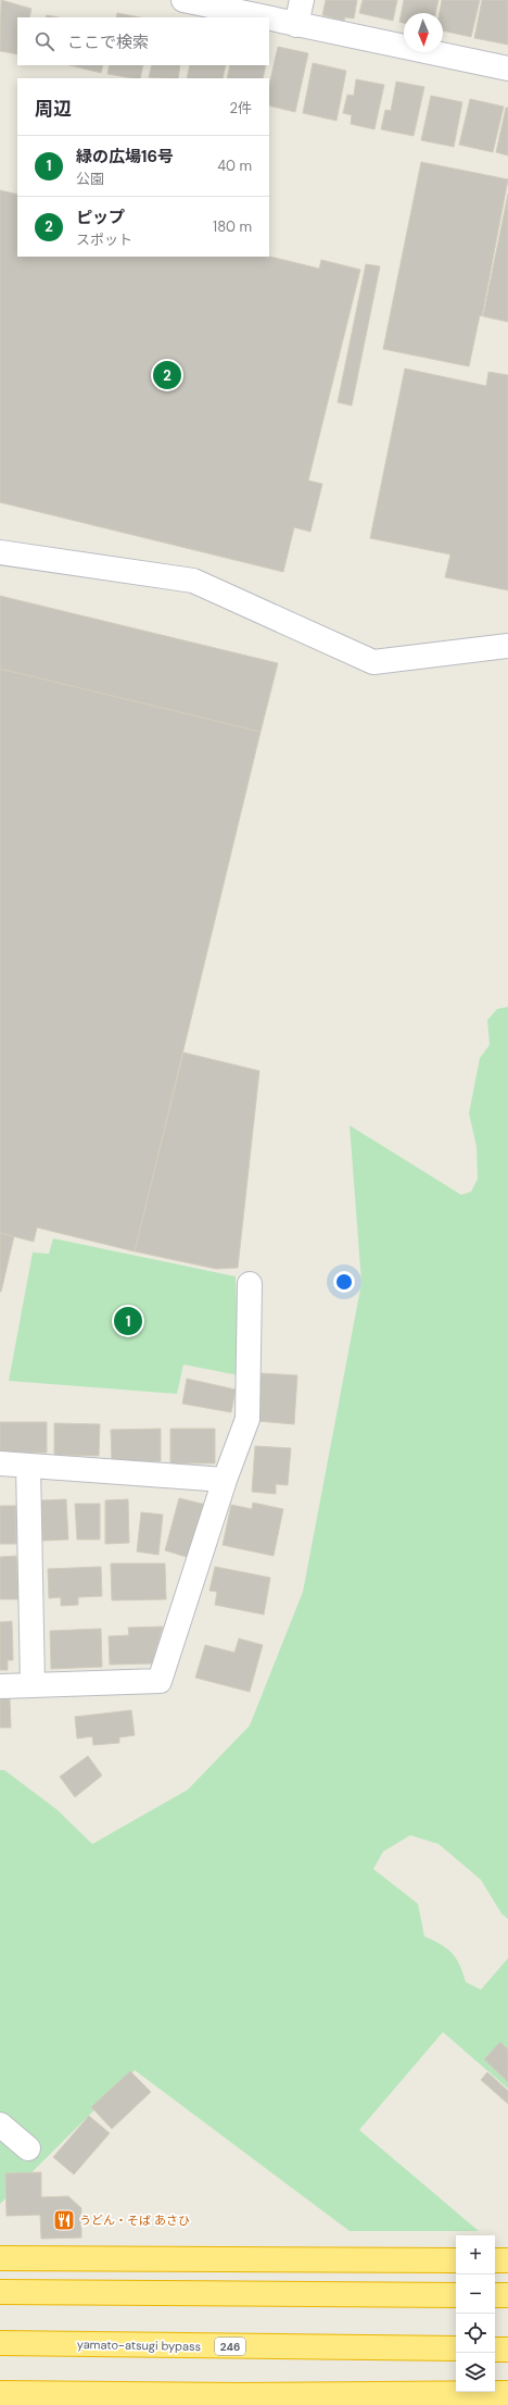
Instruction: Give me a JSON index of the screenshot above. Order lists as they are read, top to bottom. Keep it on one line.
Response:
{"streets":{"highway":["yamato-atsugi bypass","246"]},"places":{"restaurant":["うどん・そば あさひ"]},"north":"bottom","page":{"search":"ここで検索","heading":["周辺","2件"],"list":[{"mark":"1","name":"緑の広場16号","note":"公園","value":"40 m"},{"mark":"2","name":"ピップ","note":"スポット","value":"180 m"}],"pins":["2","1"],"map_buttons":["+","−"]}}
